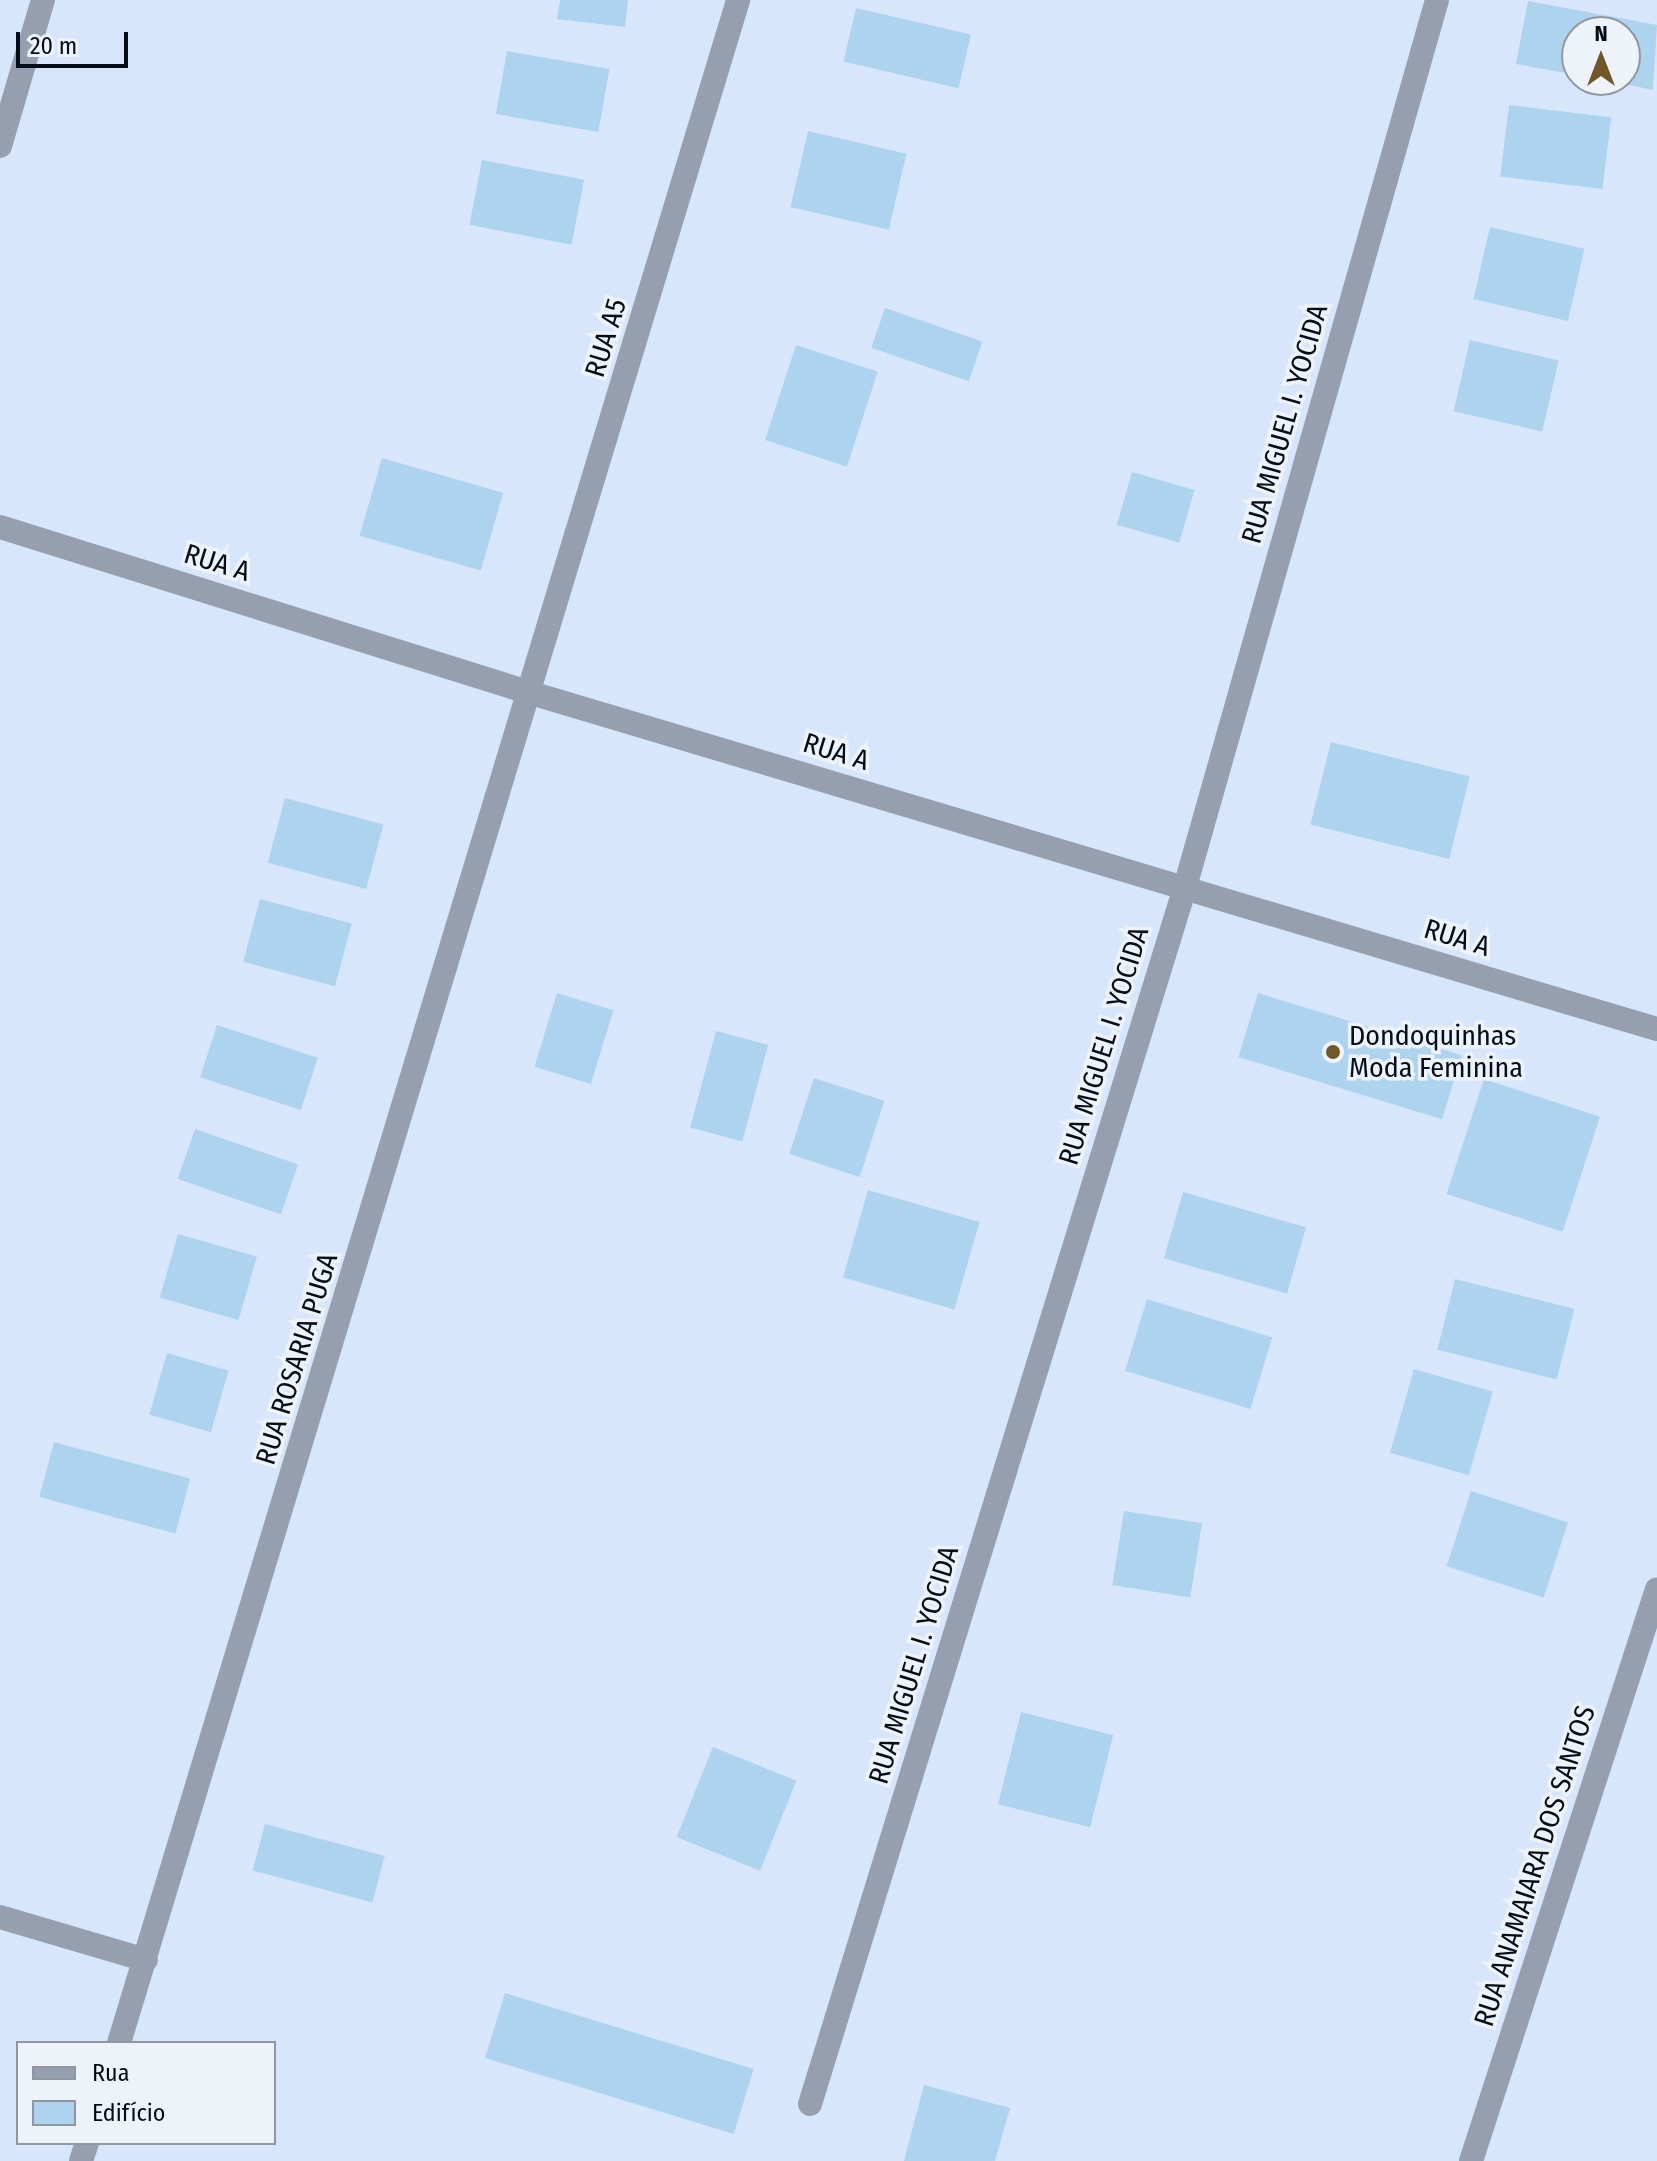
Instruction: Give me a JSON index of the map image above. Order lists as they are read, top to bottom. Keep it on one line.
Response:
{"streets":{"street":["RUA A5","RUA MIGUEL I. YOCIDA","RUA A","RUA ROSARIA PUGA","RUA ANAMAIARA DOS SANTOS"]},"crossings":[["RUA A5","RUA A"],["RUA A5","RUA ROSARIA PUGA"],["RUA MIGUEL I. YOCIDA","RUA A"],["RUA A","RUA ROSARIA PUGA"]],"places":["Dondoquinhas Moda Feminina"],"legend":["Rua","Edifício"],"scale_bar":"20 m","north":"top"}
